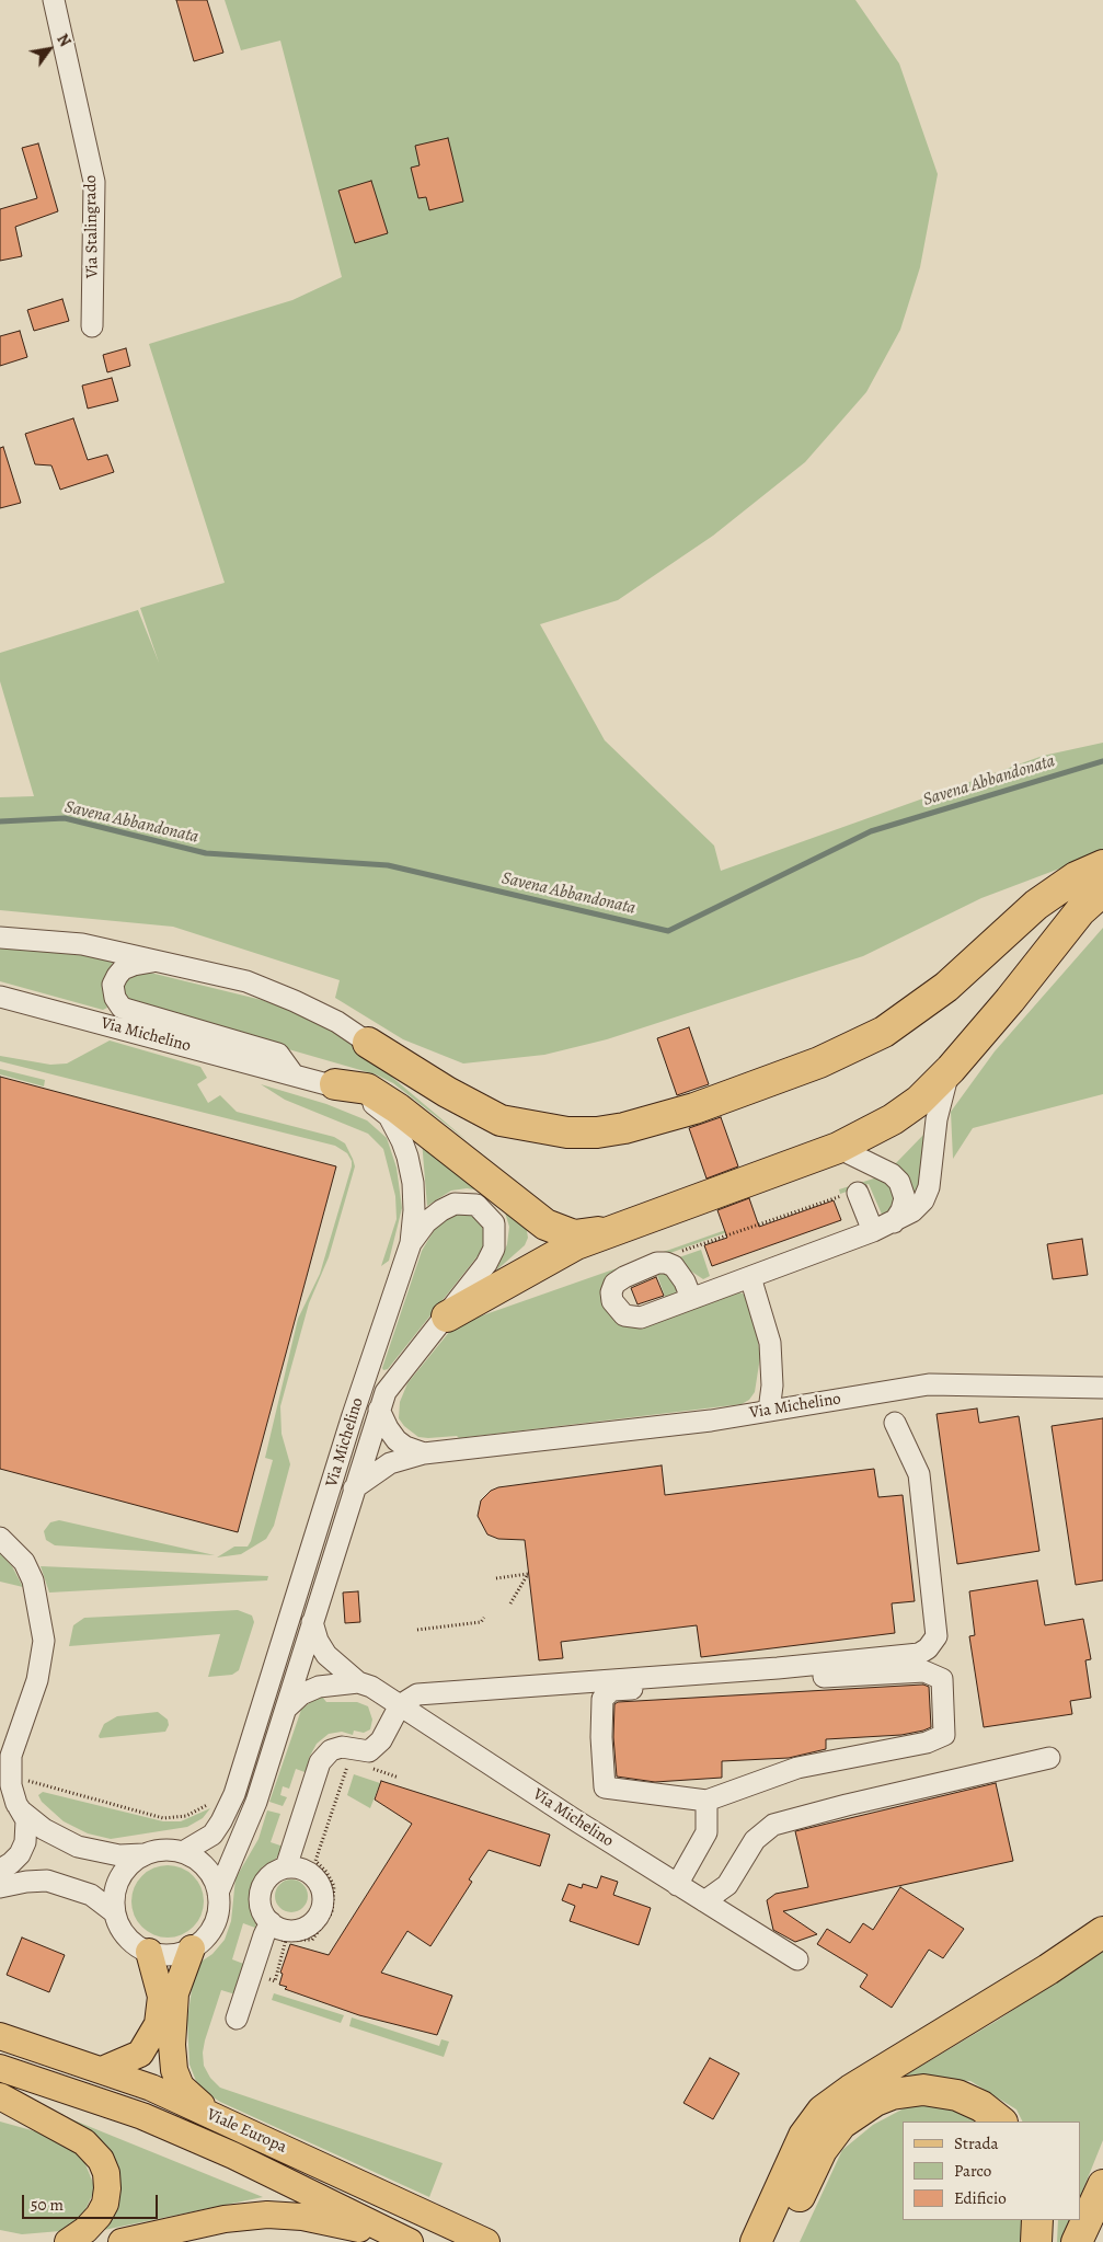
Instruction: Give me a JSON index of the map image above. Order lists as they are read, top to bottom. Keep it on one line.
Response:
{"streets":{"main road":["Viale Europa"],"street":["Via Stalingrado","Via Michelino"]},"water":["Savena Abbandonata"],"legend":["Strada","Parco","Edificio"],"scale_bar":"50 m","north":"top right"}
